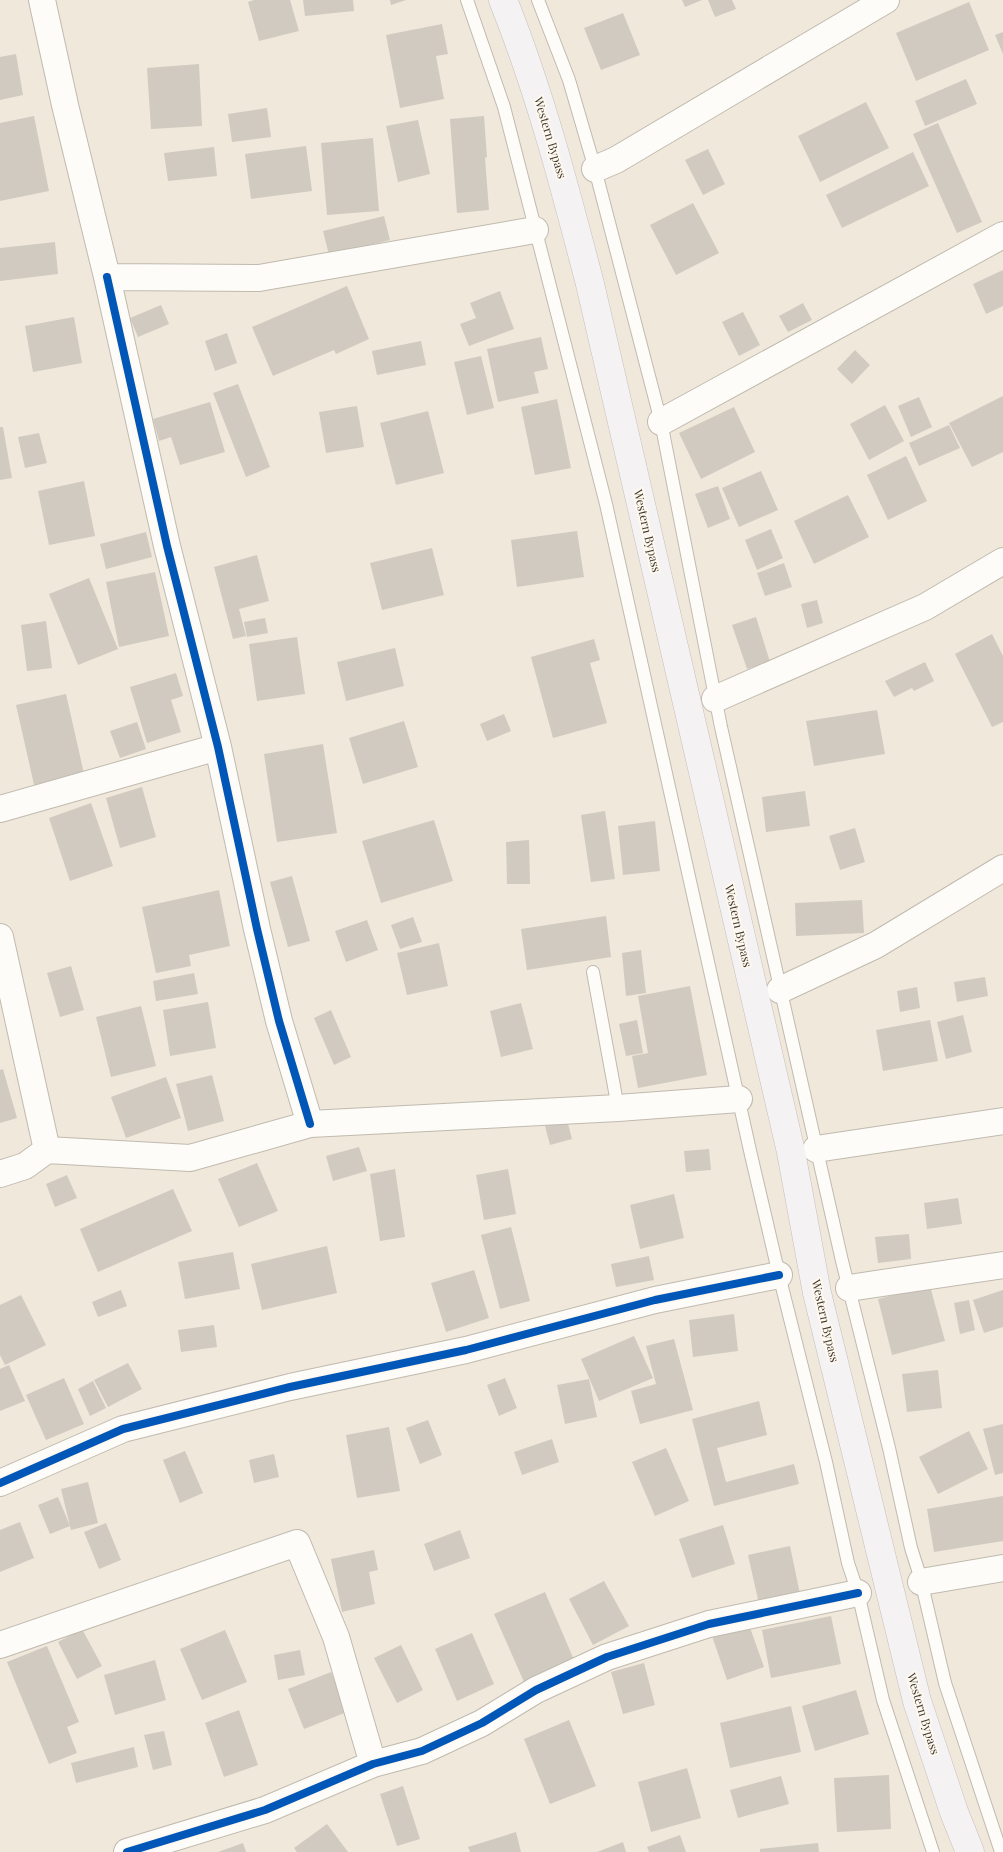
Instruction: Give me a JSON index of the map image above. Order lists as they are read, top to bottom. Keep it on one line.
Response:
{"streets":{"main road":["Western Bypass"]}}
